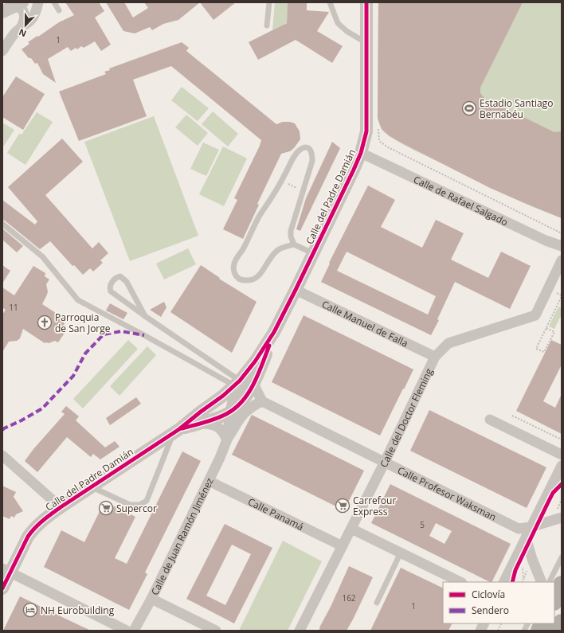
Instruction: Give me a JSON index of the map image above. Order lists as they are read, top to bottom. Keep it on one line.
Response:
{"streets":{"street":["Calle del Padre Damián","Calle de Rafael Salgado","Calle Manuel de Falla","Calle del Doctor Fleming","Calle Profesor Waksman","Calle Panamá","Calle de Juan Ramón Jiménez"]},"crossings":[["Calle del Padre Damián","Calle de Rafael Salgado"],["Calle del Padre Damián","Calle Manuel de Falla"],["Calle del Padre Damián","Calle de Juan Ramón Jiménez"],["Calle Manuel de Falla","Calle del Doctor Fleming"],["Calle del Doctor Fleming","Calle Profesor Waksman"],["Calle del Doctor Fleming","Calle Panamá"],["Calle Panamá","Calle de Juan Ramón Jiménez"]],"places":{"sports":["Estadio Santiago Bernabéu"],"church":["Parroquia de San Jorge"],"supermarket":["Carrefour Express","Supercor"],"hotel":["NH Eurobuilding"]},"house_numbers":["1","11","5","162","1"],"legend":["Ciclovía","Sendero"],"north":"bottom"}
